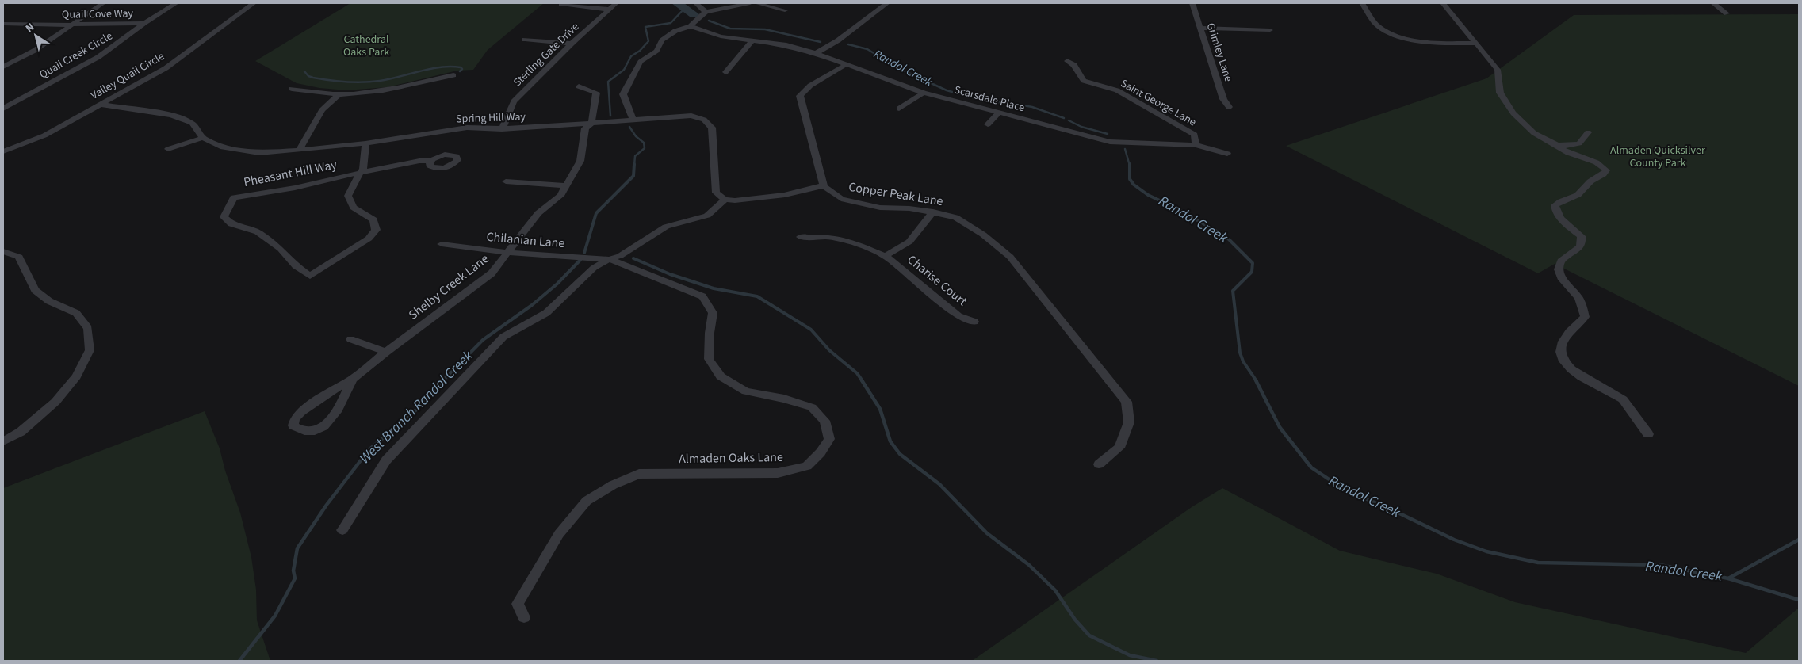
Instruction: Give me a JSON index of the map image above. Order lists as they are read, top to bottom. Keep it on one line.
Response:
{"streets":{"street":["Quail Cove Way","Grimley Lane","Sterling Gate Drive","Quail Creek Circle","Valley Quail Circle","Scarsdale Place","Saint George Lane","Spring Hill Way","Pheasant Hill Way","Copper Peak Lane","Chilanian Lane","Charise Court","Shelby Creek Lane","Almaden Oaks Lane"]},"crossings":[["Quail Cove Way","Quail Creek Circle"],["Sterling Gate Drive","Spring Hill Way"],["Valley Quail Circle","Spring Hill Way"],["Scarsdale Place","Saint George Lane"],["Spring Hill Way","Shelby Creek Lane"],["Chilanian Lane","Shelby Creek Lane"],["Chilanian Lane","Almaden Oaks Lane"]],"water":["Randol Creek","West Branch Randol Creek"],"parks":["Cathedral Oaks Park","Almaden Quicksilver County Park"],"north":"top left"}
